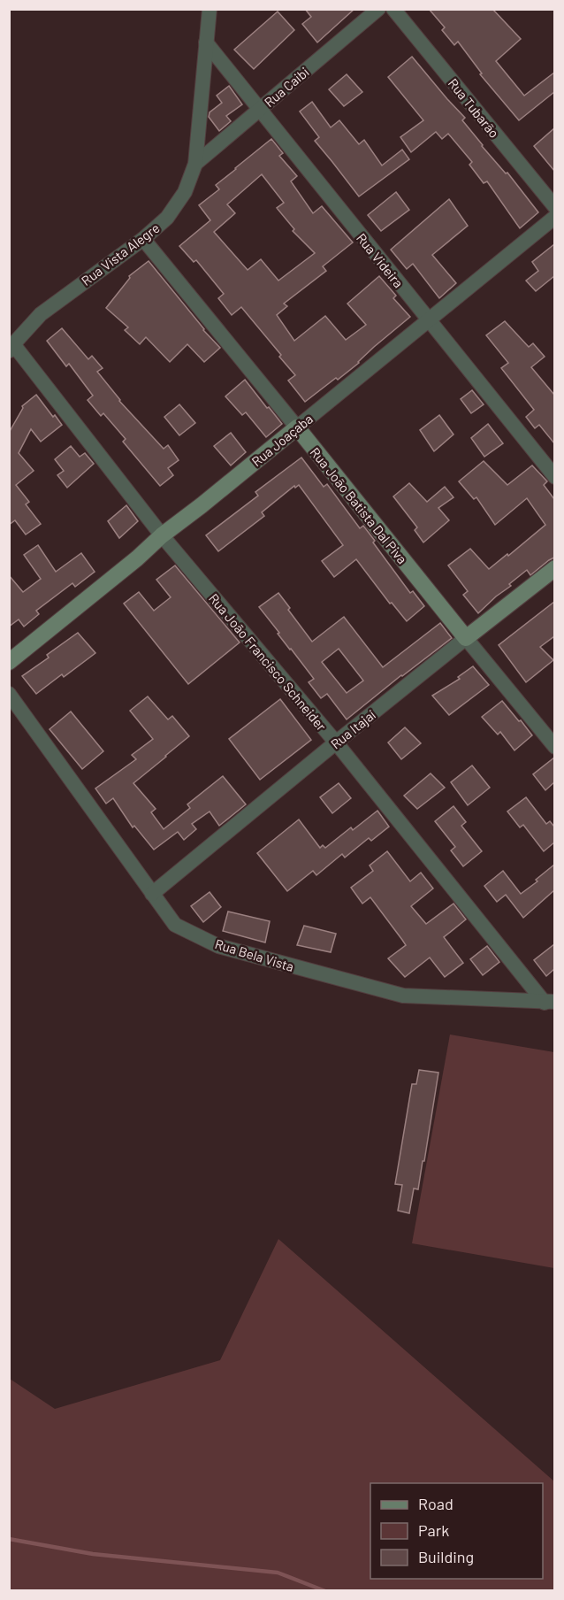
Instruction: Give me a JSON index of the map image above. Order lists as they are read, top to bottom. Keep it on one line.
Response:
{"streets":{"street":["Rua Caibi","Rua Tubarão","Rua Vista Alegre","Rua Videira","Rua Joaçaba","Rua João Batista Dal Piva","Rua João Francisco Schneider","Rua Itajaí","Rua Bela Vista"]},"crossings":[["Rua Caibi","Rua Vista Alegre"],["Rua Caibi","Rua Videira"],["Rua Vista Alegre","Rua Videira"],["Rua Vista Alegre","Rua João Batista Dal Piva"],["Rua Vista Alegre","Rua João Francisco Schneider"],["Rua Videira","Rua Joaçaba"],["Rua Joaçaba","Rua João Batista Dal Piva"],["Rua Joaçaba","Rua João Francisco Schneider"],["Rua João Batista Dal Piva","Rua Itajaí"],["Rua João Francisco Schneider","Rua Itajaí"],["Rua João Francisco Schneider","Rua Bela Vista"],["Rua Itajaí","Rua Bela Vista"]],"legend":["Road","Park","Building"]}
